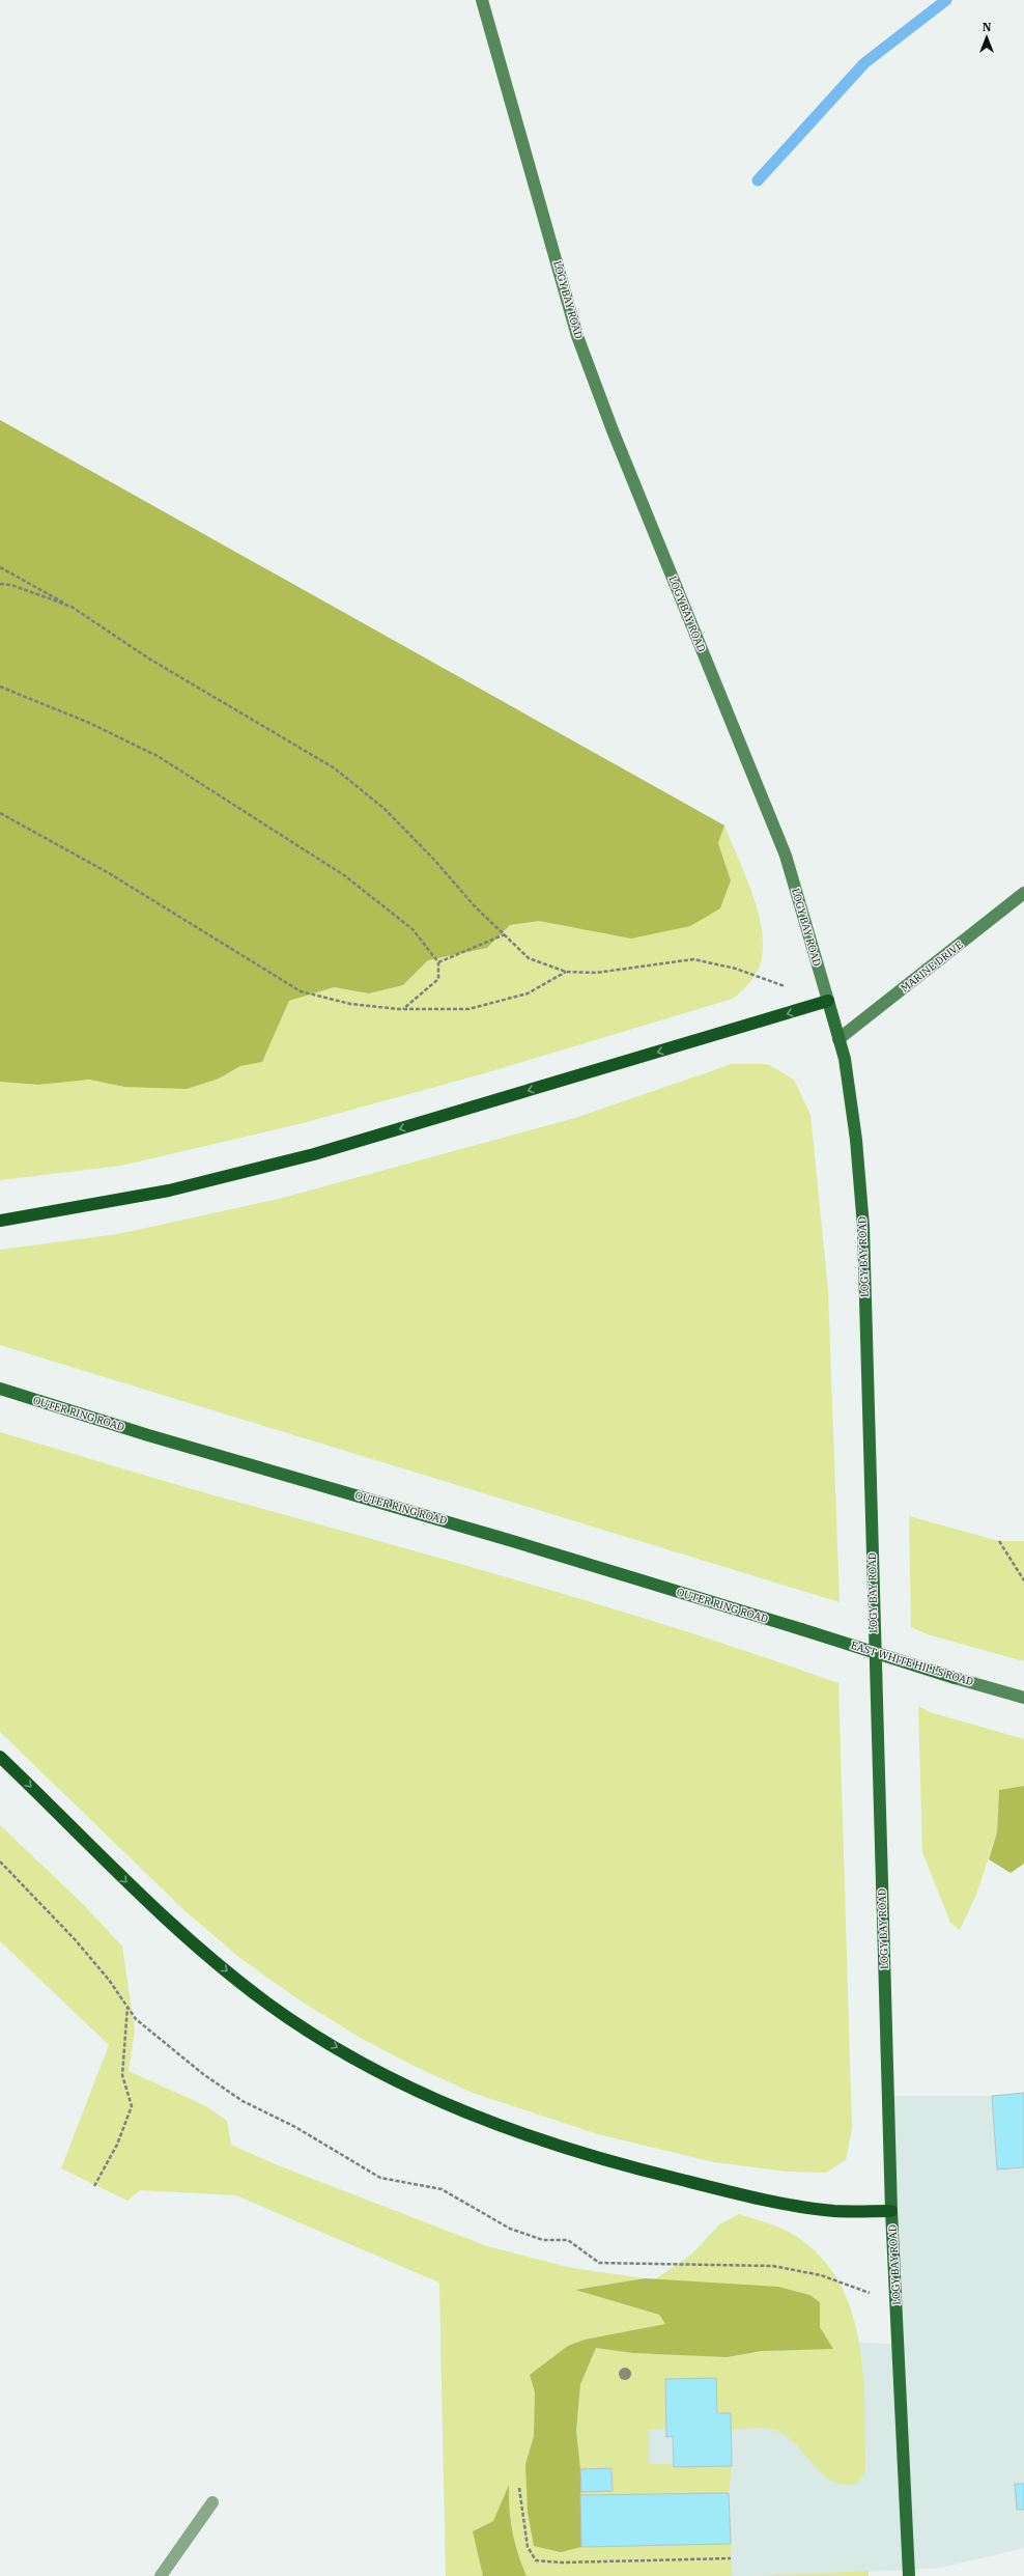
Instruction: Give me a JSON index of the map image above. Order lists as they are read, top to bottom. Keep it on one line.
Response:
{"streets":{"main road":["LOGY BAY ROAD","MARINE DRIVE","OUTER RING ROAD","EAST WHITE HILLS ROAD"]},"crossings":[["LOGY BAY ROAD","MARINE DRIVE"],["OUTER RING ROAD","EAST WHITE HILLS ROAD"]],"north":"top"}
